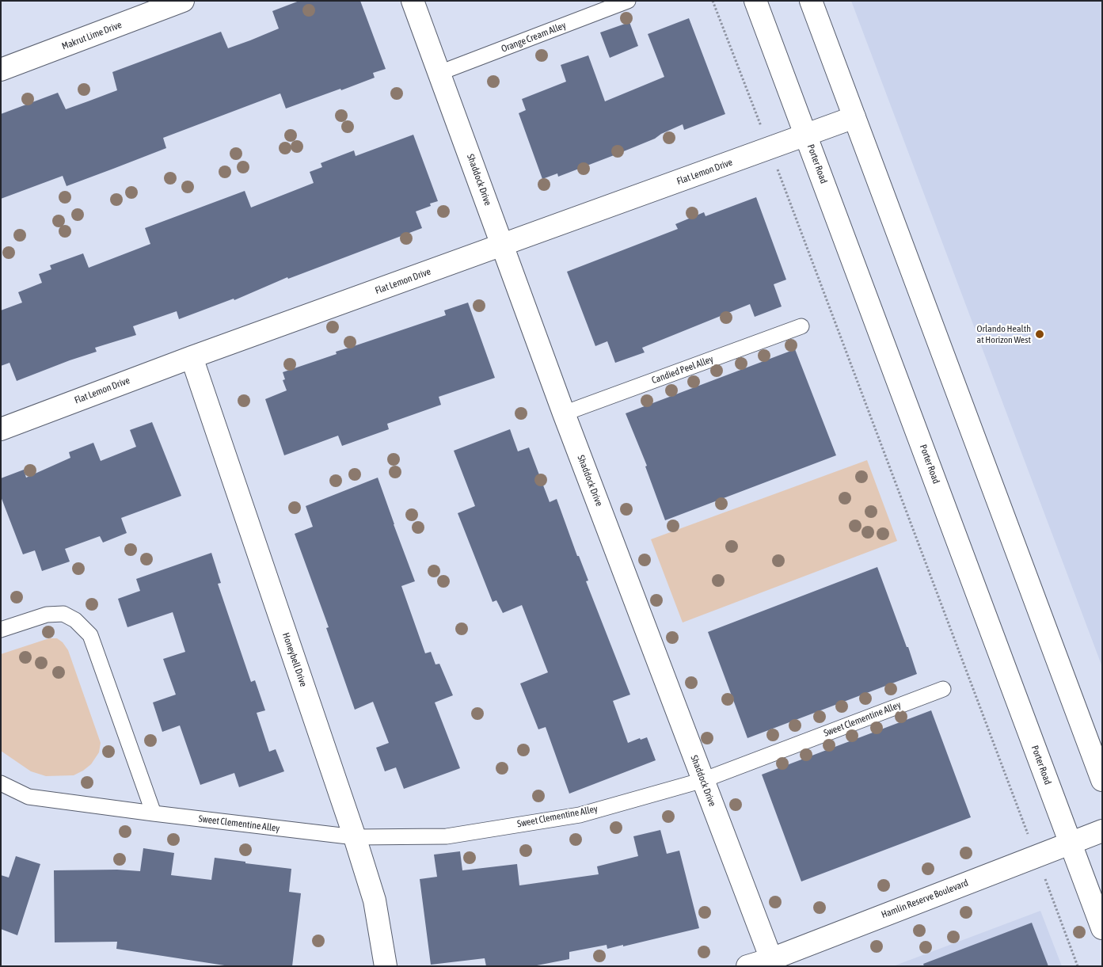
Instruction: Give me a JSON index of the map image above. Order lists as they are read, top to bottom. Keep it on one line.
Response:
{"streets":{"street":["Makrut Lime Drive","Porter Road","Flat Lemon Drive","Shaddock Drive","Honeybell Drive","Hamlin Reserve Boulevard"],"lane":["Orange Cream Alley","Candied Peel Alley","Sweet Clementine Alley"]},"crossings":[["Orange Cream Alley","Shaddock Drive"],["Porter Road","Flat Lemon Drive"],["Porter Road","Hamlin Reserve Boulevard"],["Flat Lemon Drive","Shaddock Drive"],["Flat Lemon Drive","Honeybell Drive"],["Shaddock Drive","Candied Peel Alley"],["Shaddock Drive","Sweet Clementine Alley"],["Shaddock Drive","Hamlin Reserve Boulevard"],["Honeybell Drive","Sweet Clementine Alley"]],"places":["Orlando Health at Horizon West"]}
